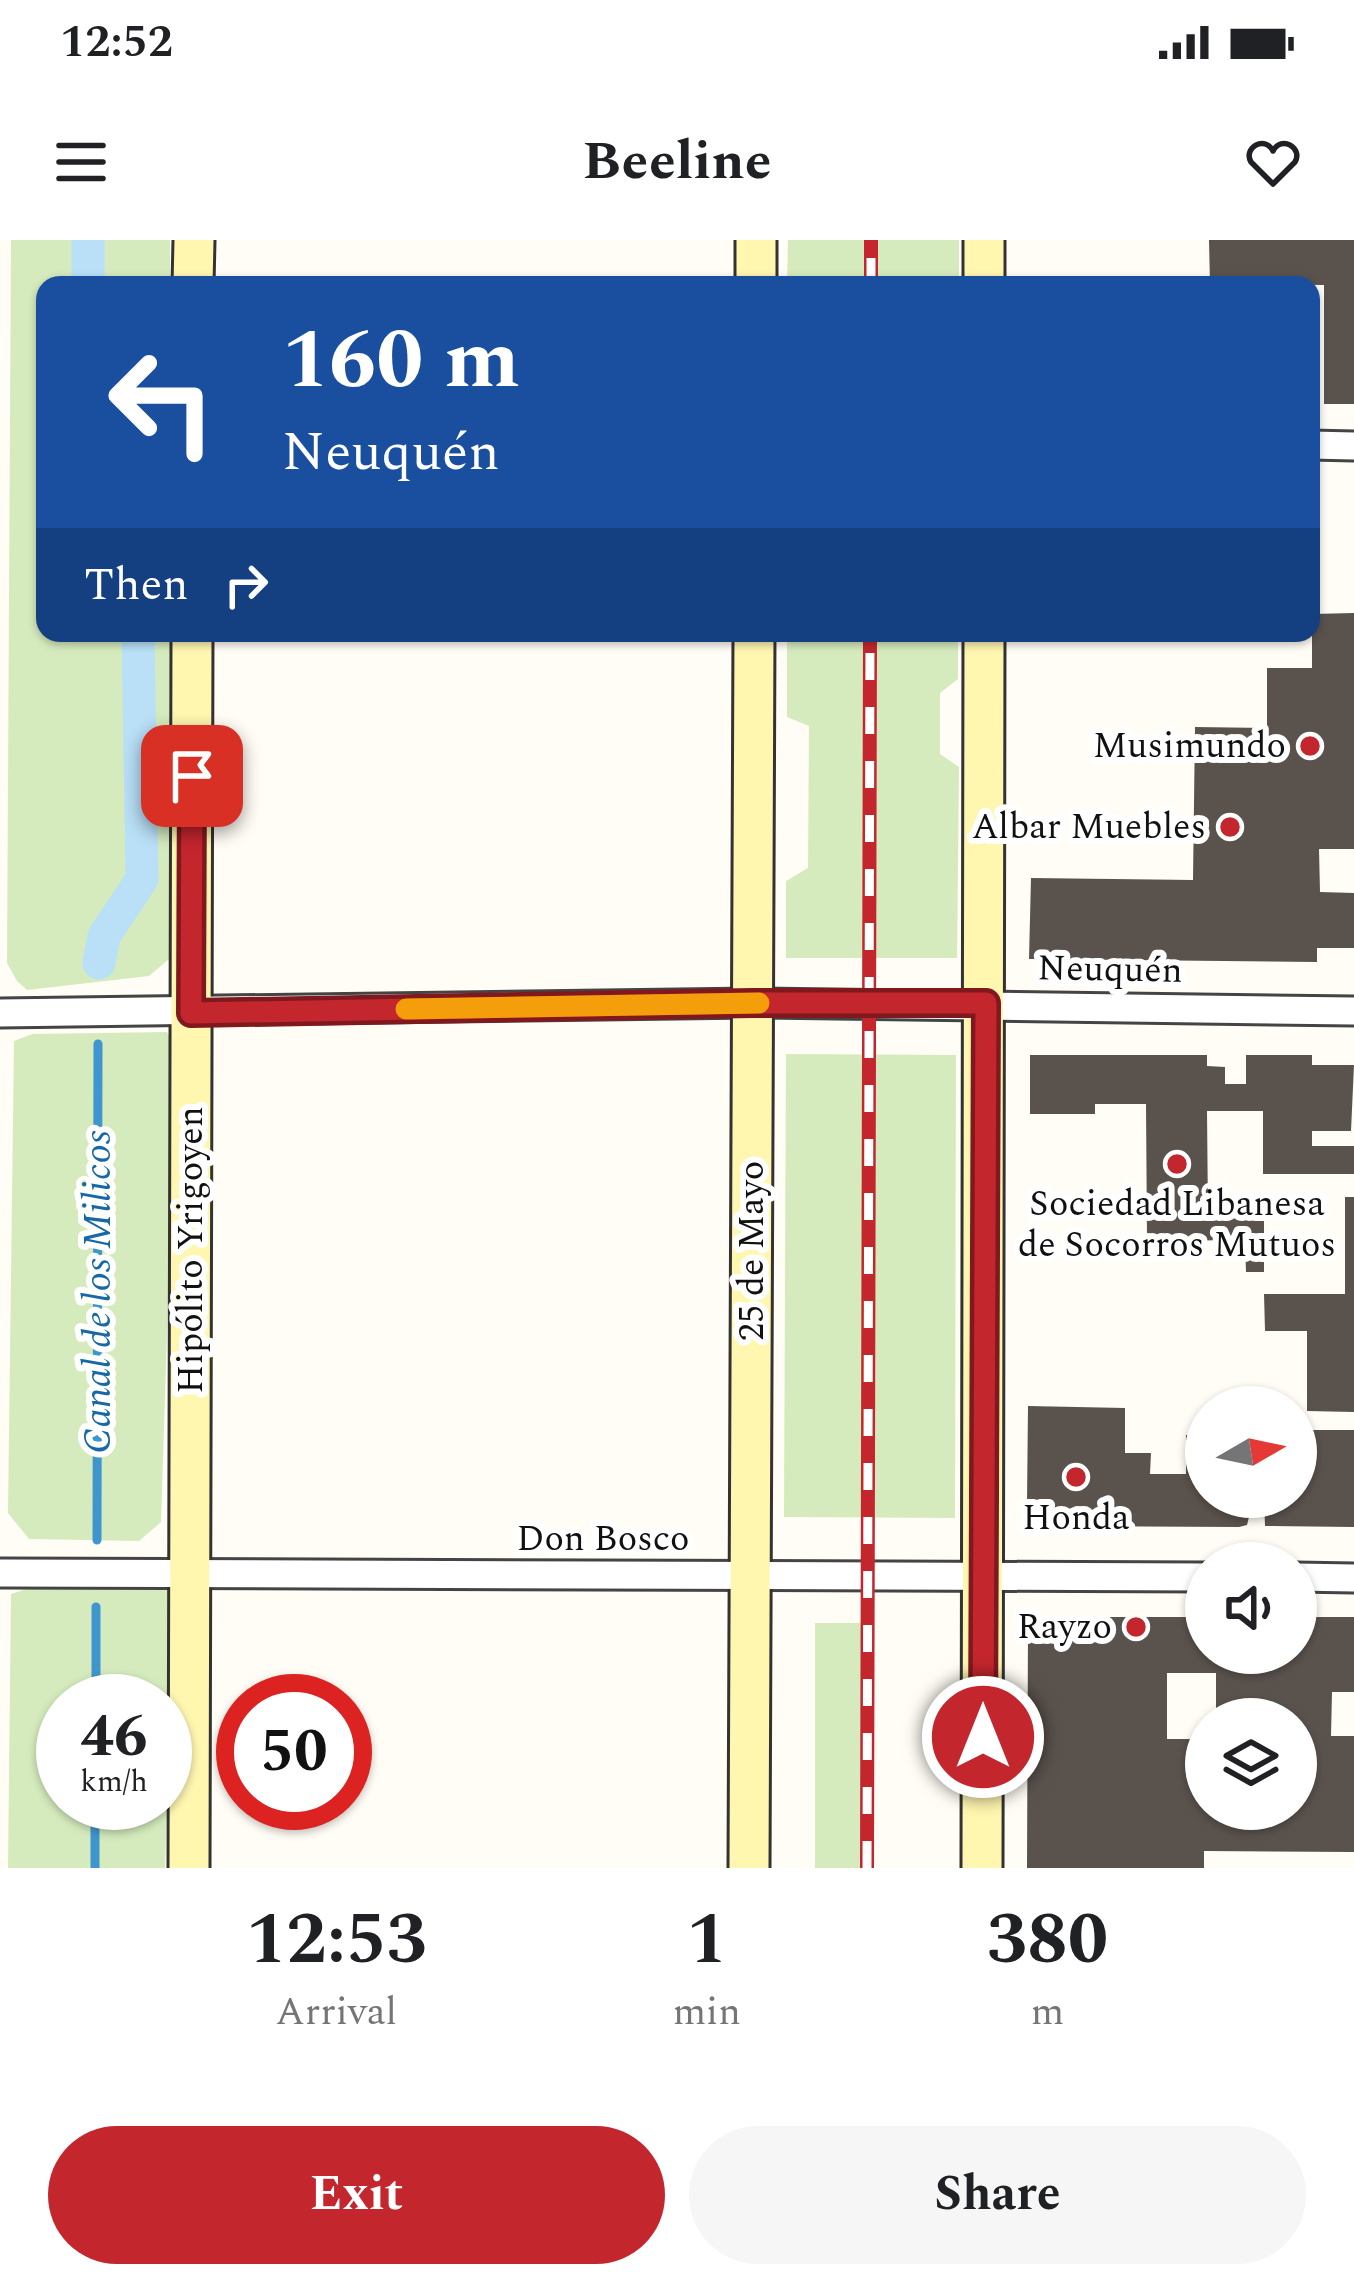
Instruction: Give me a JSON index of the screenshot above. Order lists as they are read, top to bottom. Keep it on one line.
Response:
{"streets":{"main road":["Hipólito Yrigoyen","25 de Mayo"],"street":["Neuquén","Don Bosco"]},"crossings":[["Neuquén","Hipólito Yrigoyen"],["Neuquén","25 de Mayo"],["Hipólito Yrigoyen","Don Bosco"],["25 de Mayo","Don Bosco"]],"water":["Canal de los Milicos"],"places":["Musimundo","Albar Muebles","Sociedad Libanesa de Socorros Mutuos","Honda","Rayzo"],"north":"right","page":{"status":"12:52","header":"Beeline","turn":["160 m","Neuquén"],"then":"Then","speed":"46 km/h","limit":"50","eta":["12:53","Arrival","1","min","380","m"],"buttons":["Exit","Share"]}}
